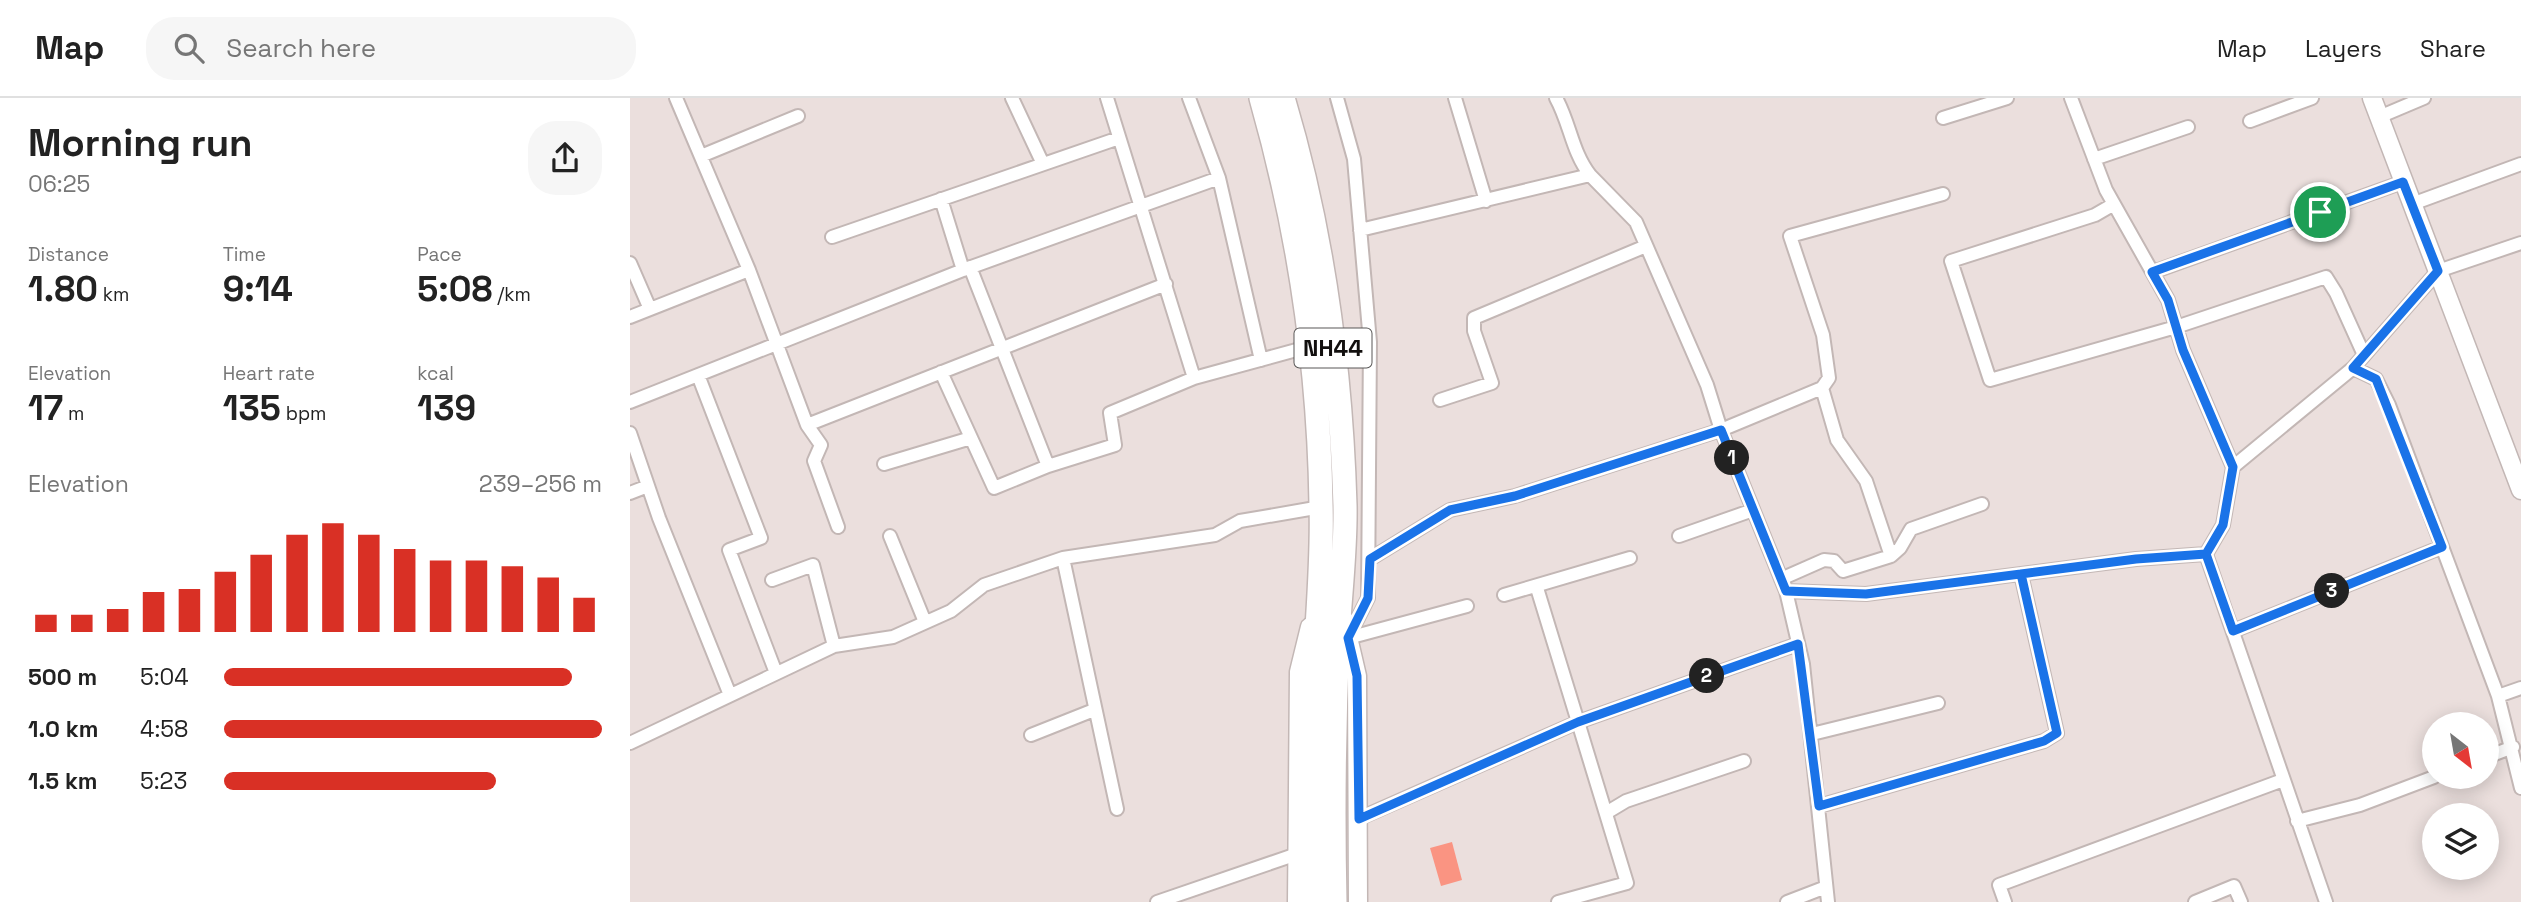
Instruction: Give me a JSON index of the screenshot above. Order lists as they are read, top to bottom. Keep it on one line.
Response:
{"streets":{"highway":["NH44"]},"north":"bottom right","page":{"header":"Map","search":"Search here","nav":["Map","Layers","Share"],"heading":["Morning run","06:25"],"stats":[["Distance","1.80 km"],["Time","9:14"],["Pace","5:08 /km"],["Elevation","17 m"],["Heart rate","135 bpm"],["kcal","139"]],"pins":["1","3","2"],"chart":["Elevation","239–256 m"],"list":[{"name":"500 m","note":"5:04"},{"name":"1.0 km","note":"4:58"},{"name":"1.5 km","note":"5:23"}]}}
